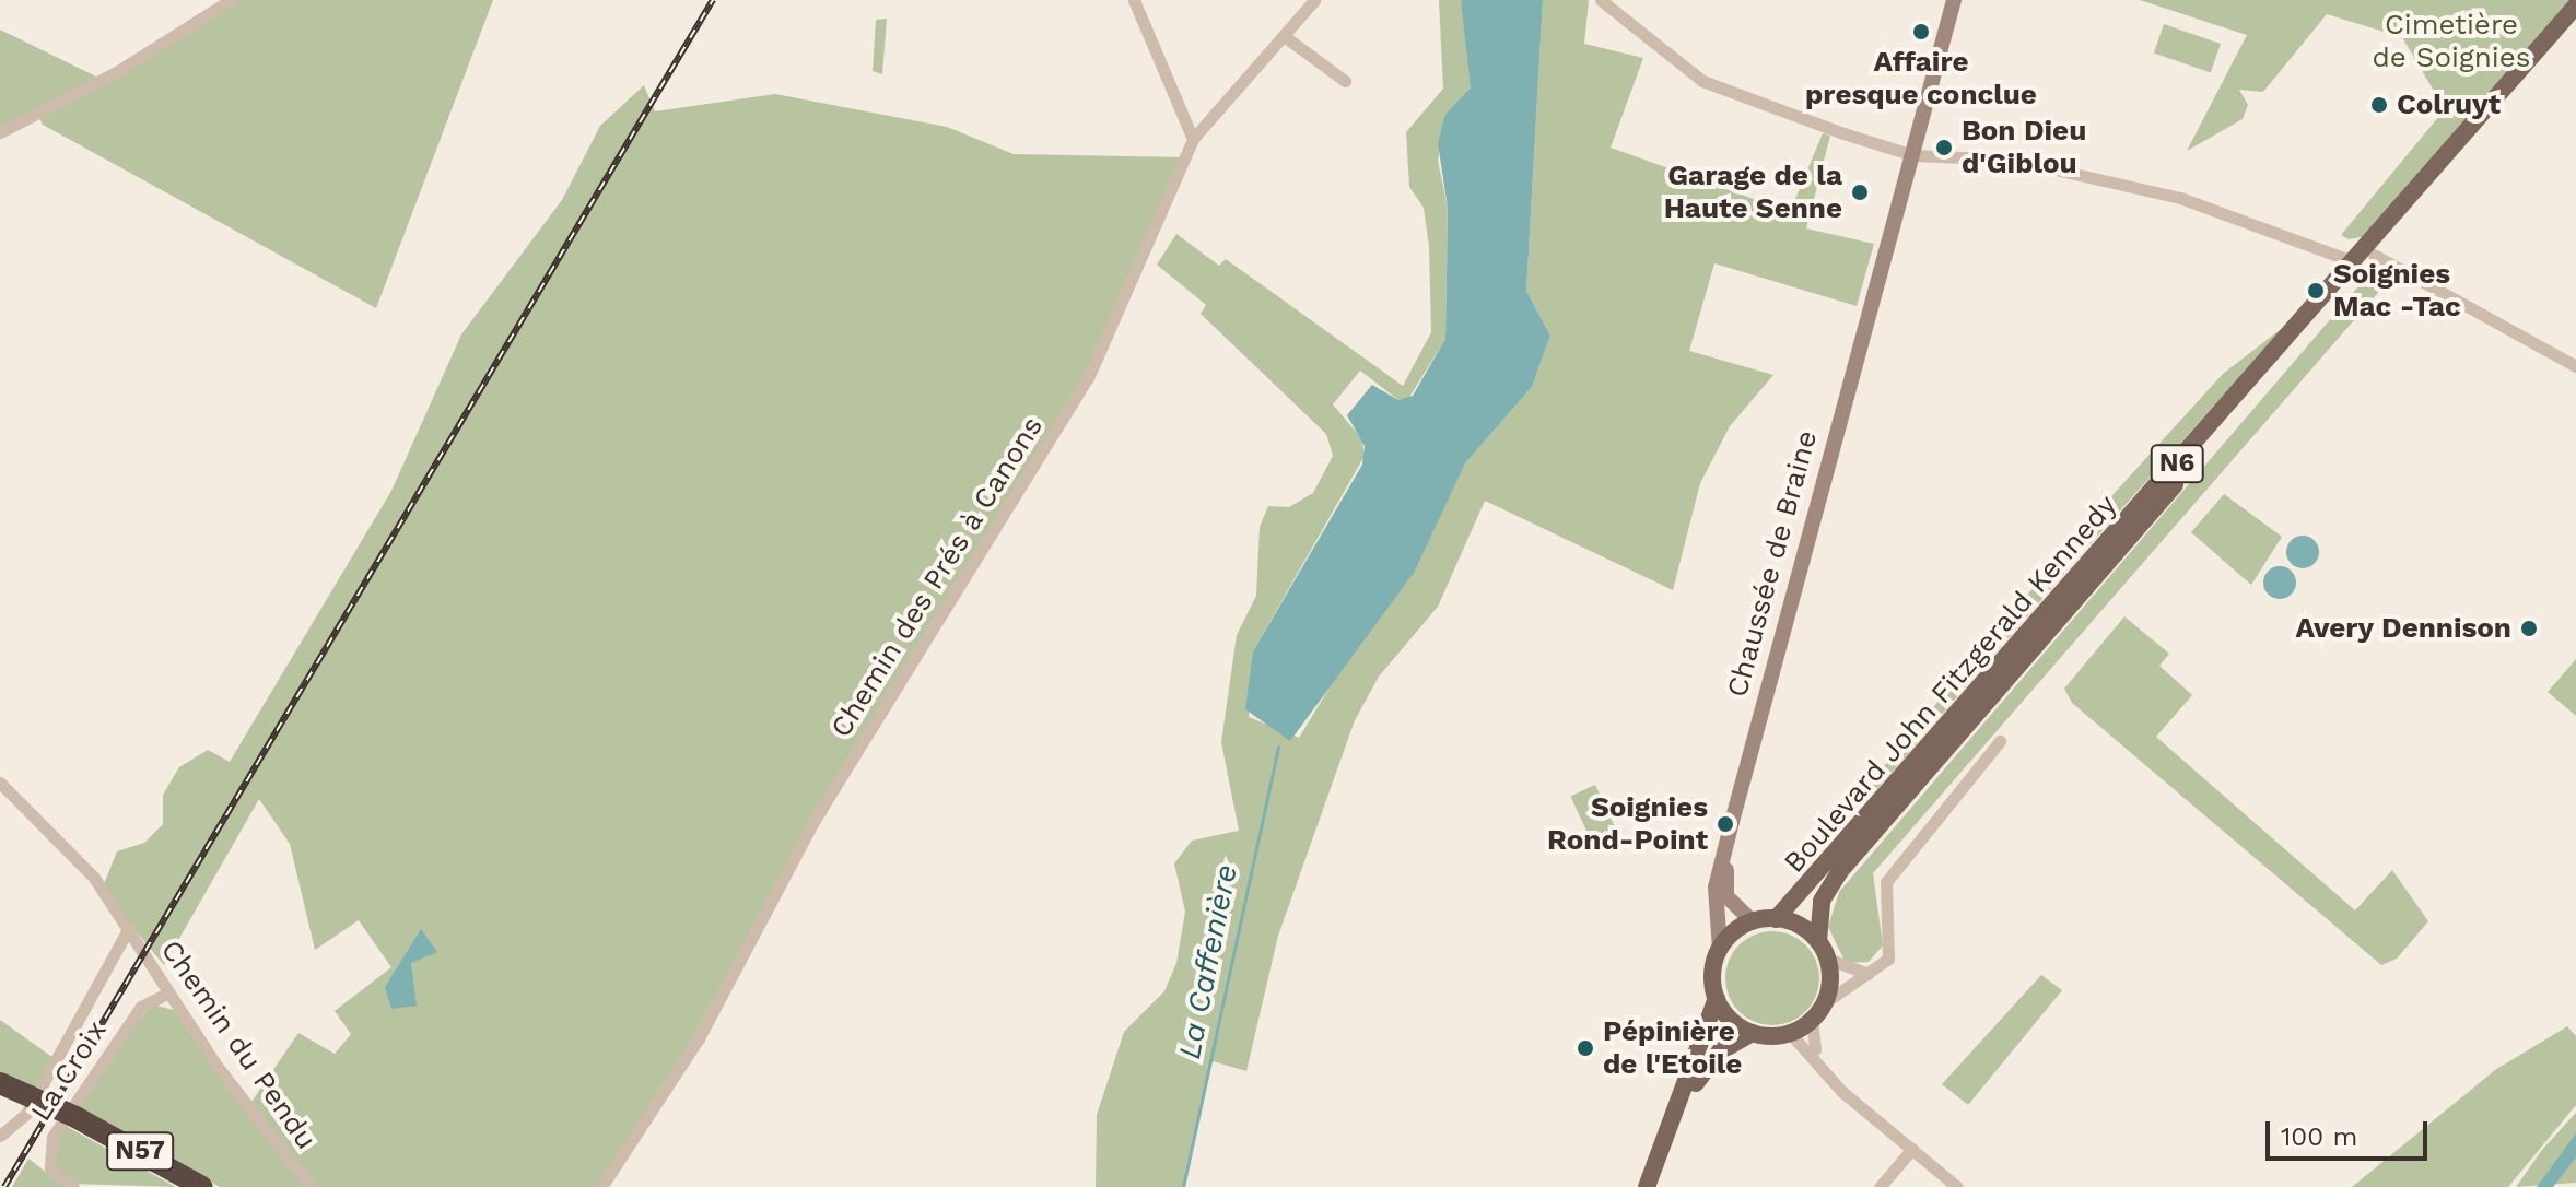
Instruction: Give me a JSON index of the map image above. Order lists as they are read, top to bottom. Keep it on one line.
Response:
{"streets":{"highway":["N57"],"main road":["N6","Boulevard John Fitzgerald Kennedy"],"street":["Chaussée de Braine","Chemin des Prés à Canons","Chemin du Pendu","La Croix"]},"crossings":[["Chaussée de Braine","Boulevard John Fitzgerald Kennedy"],["Chemin du Pendu","La Croix"]],"water":["La Caffenière"],"parks":["Cimetière de Soignies"],"places":["Affaire presque conclue","Colruyt","Bon Dieu d'Giblou","Garage de la Haute Senne","Soignies Mac -Tac","Avery Dennison","Soignies Rond-Point","Pépinière de l'Etoile"],"scale_bar":"100 m"}
